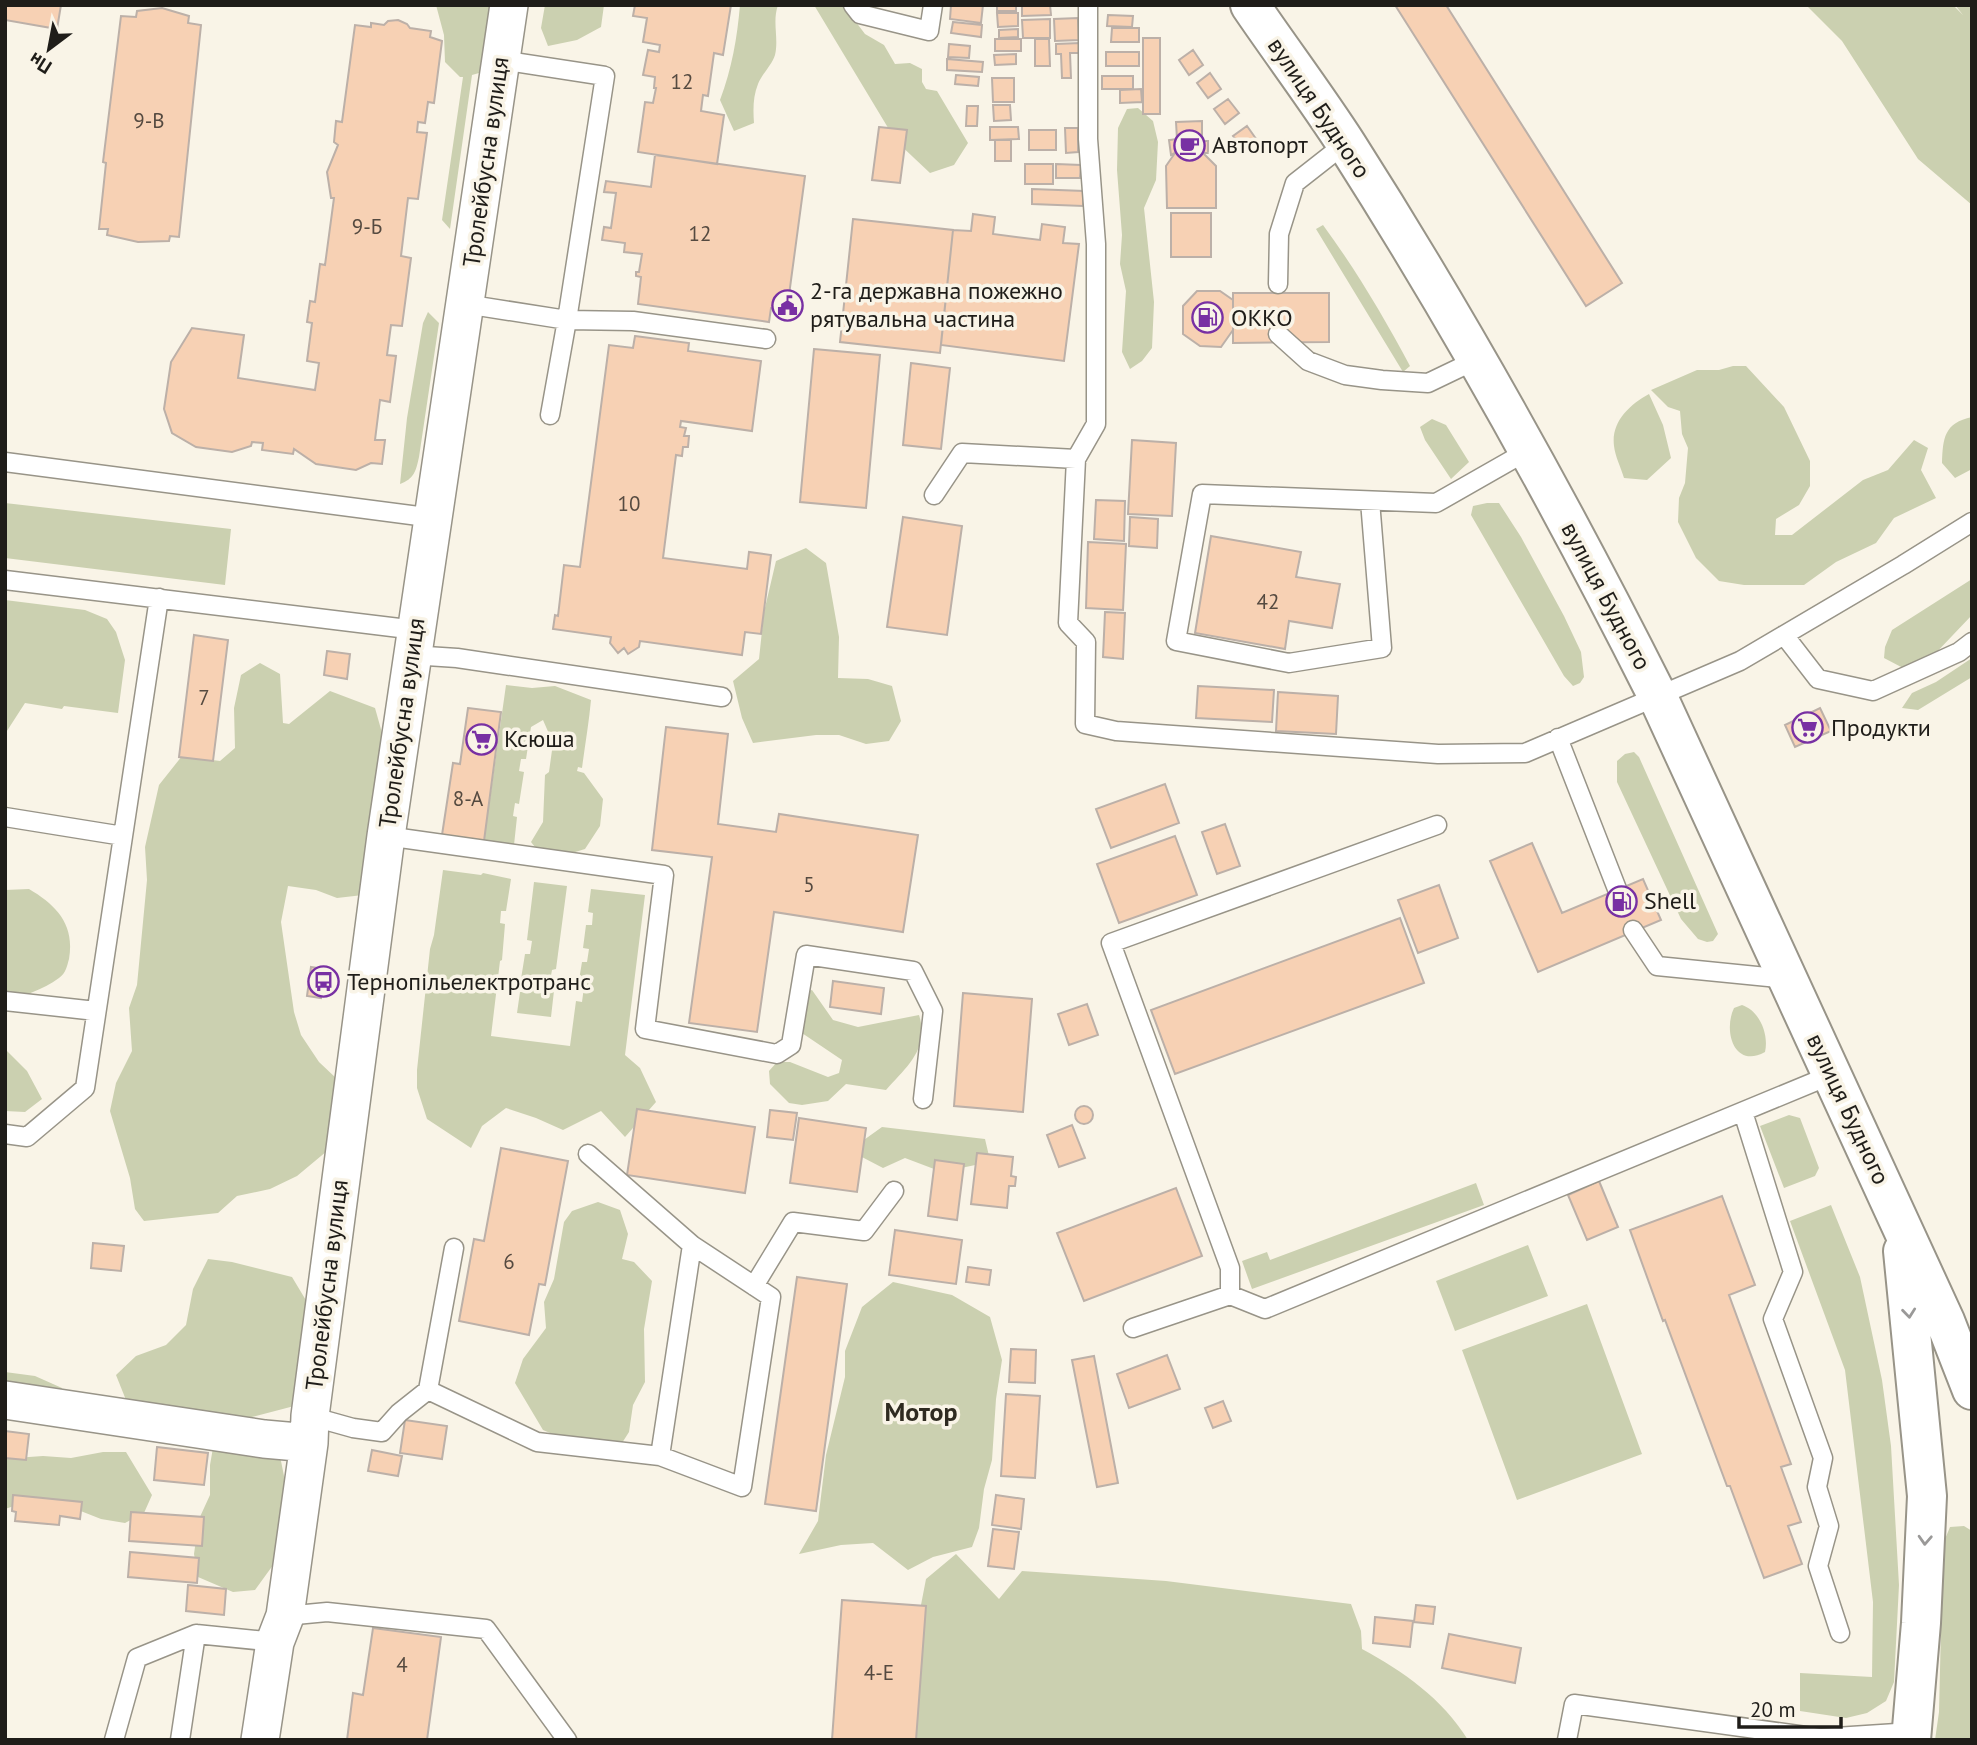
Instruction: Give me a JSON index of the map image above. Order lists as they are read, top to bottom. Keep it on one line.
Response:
{"streets":{"highway":["вулиця Будного"],"street":["Тролейбусна вулиця"]},"districts":["Мотор"],"places":{"cafe":["Автопорт"],"public building":["2-га державна пожежно рятувальна частина"],"fuel station":["ОККО","Shell"],"supermarket":["Продукти","Ксюша"],"bus stop":["Тернопільелектротранс"]},"house_numbers":["12","9-В","9-Б","12","10","42","7","8-А","5","6","4","4-Е"],"scale_bar":"20 m","north":"bottom left"}
